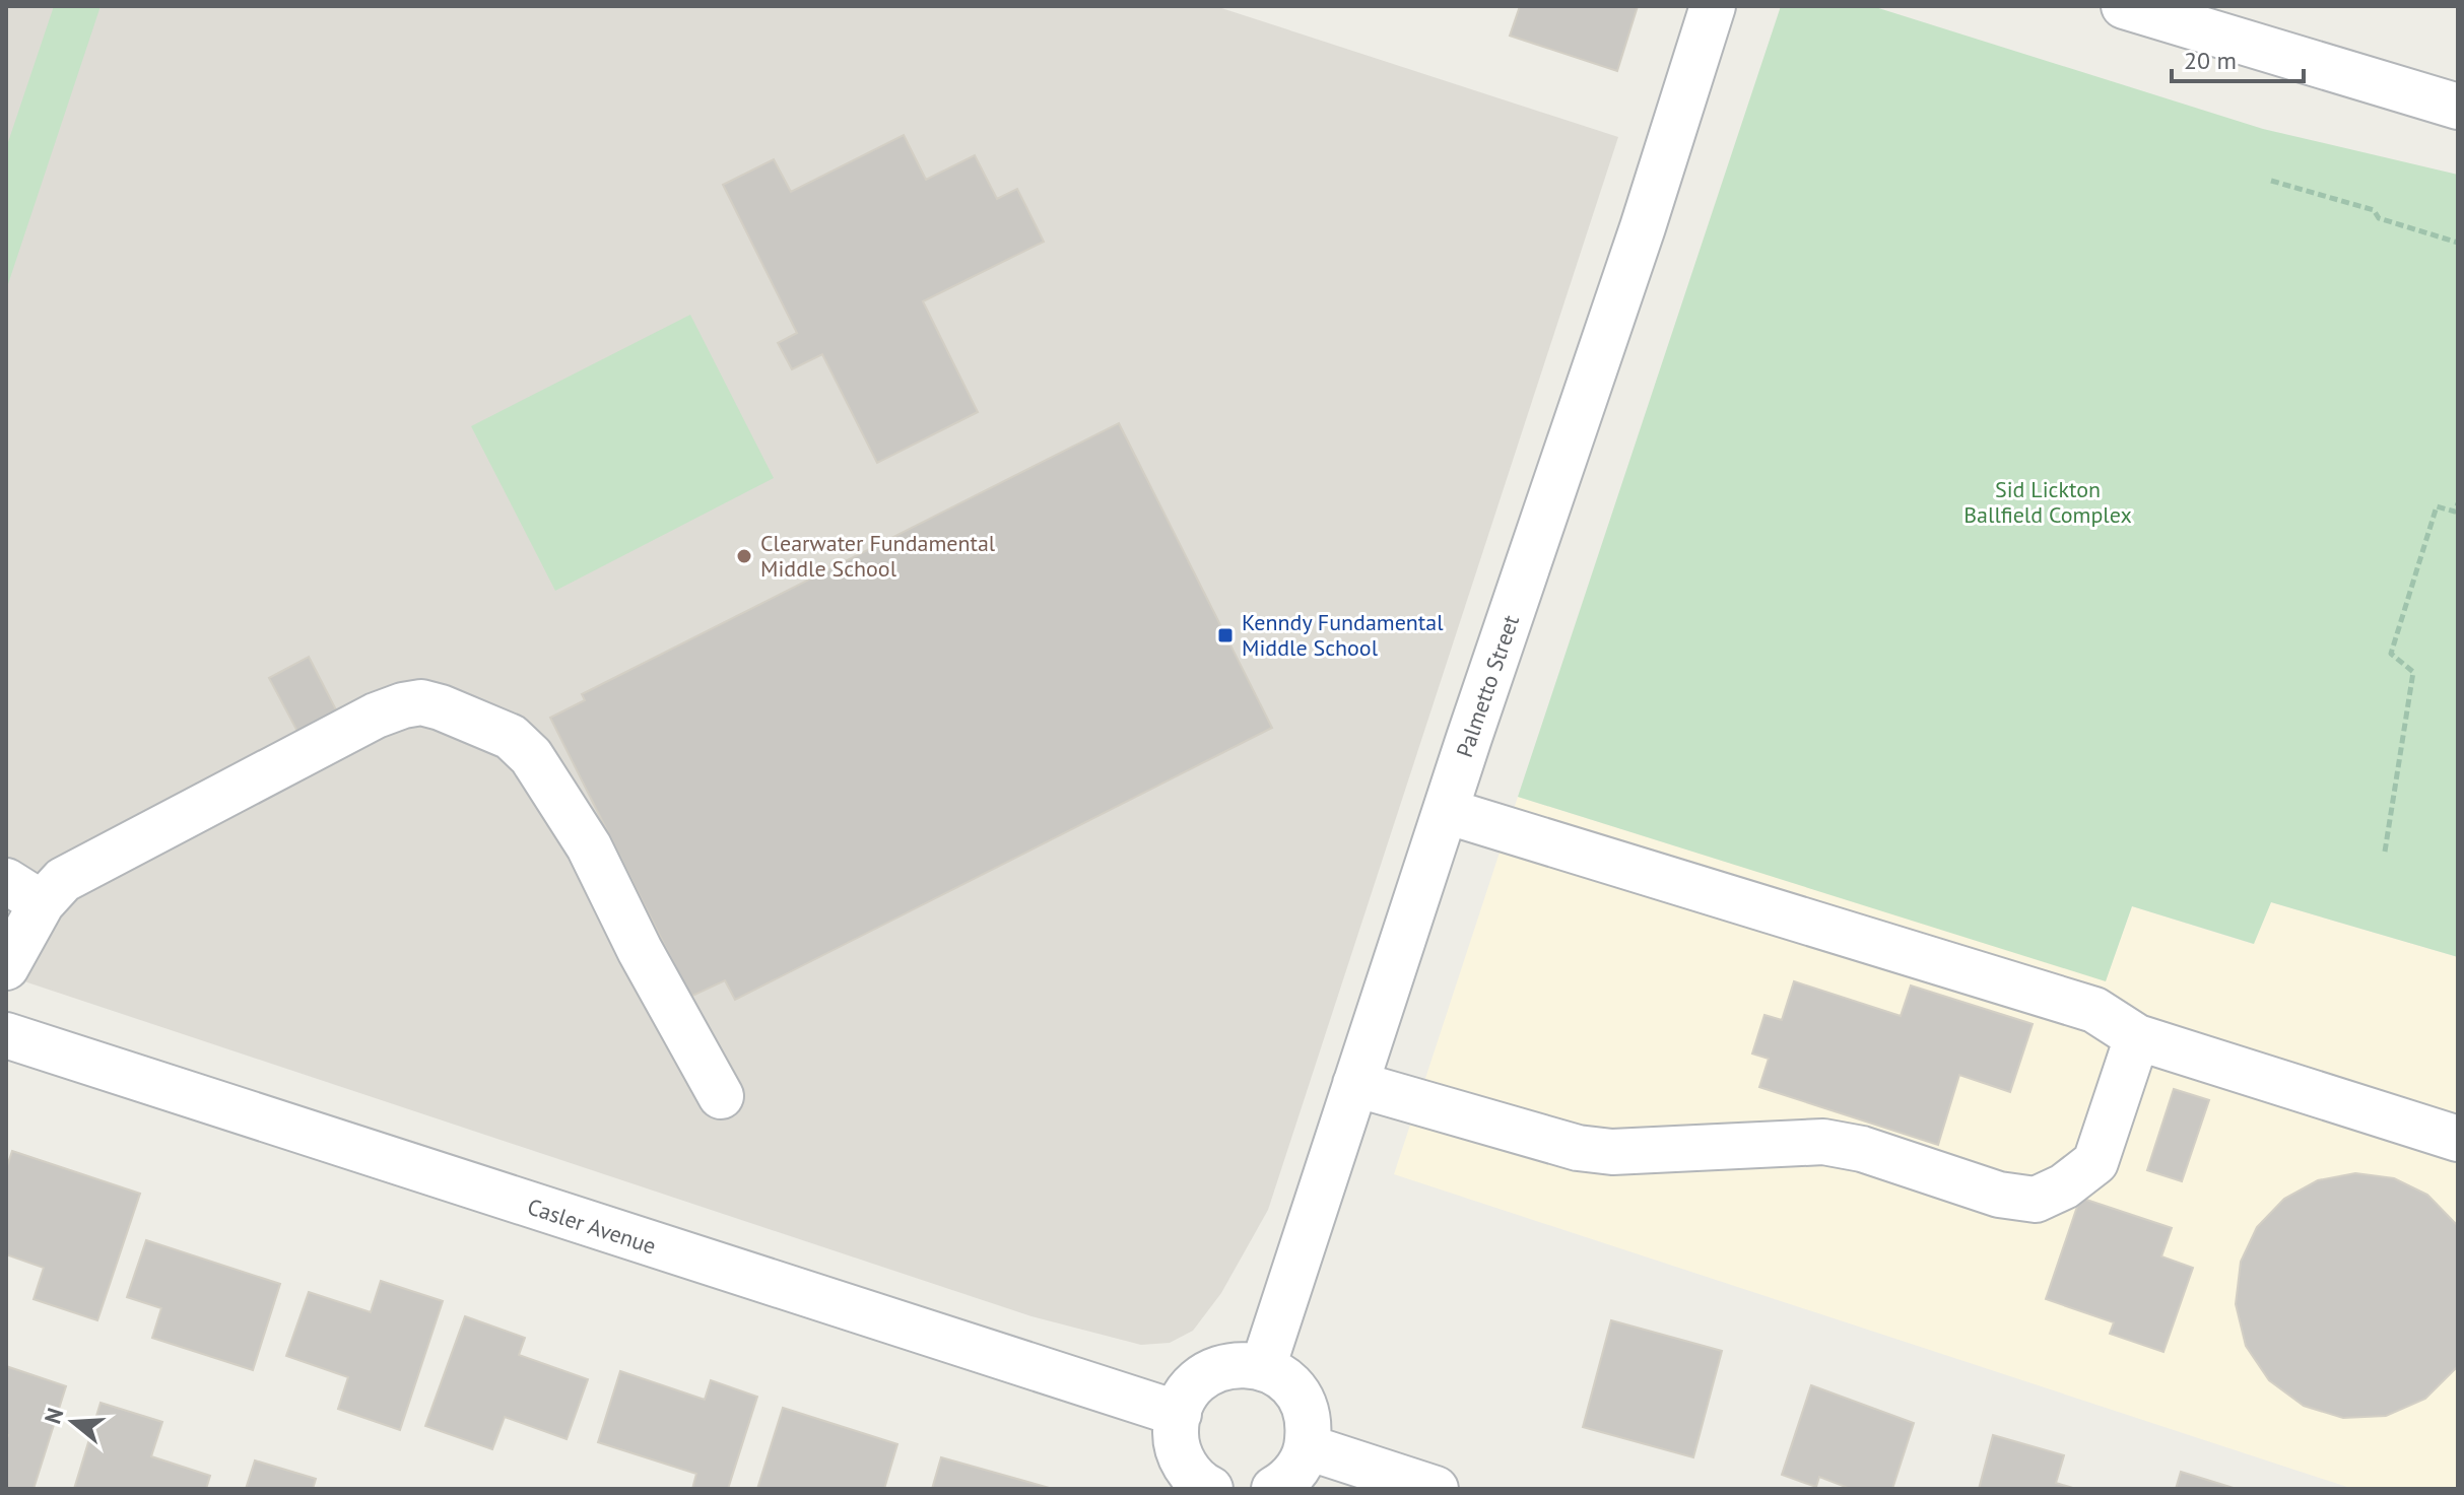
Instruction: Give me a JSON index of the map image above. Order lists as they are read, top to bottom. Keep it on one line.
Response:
{"streets":{"street":["Palmetto Street","Casler Avenue"]},"parks":["Sid Lickton Ballfield Complex"],"places":{"other":["Clearwater Fundamental Middle School"],"transit":["Kenndy Fundamental Middle School"]},"scale_bar":"20 m","north":"left"}
